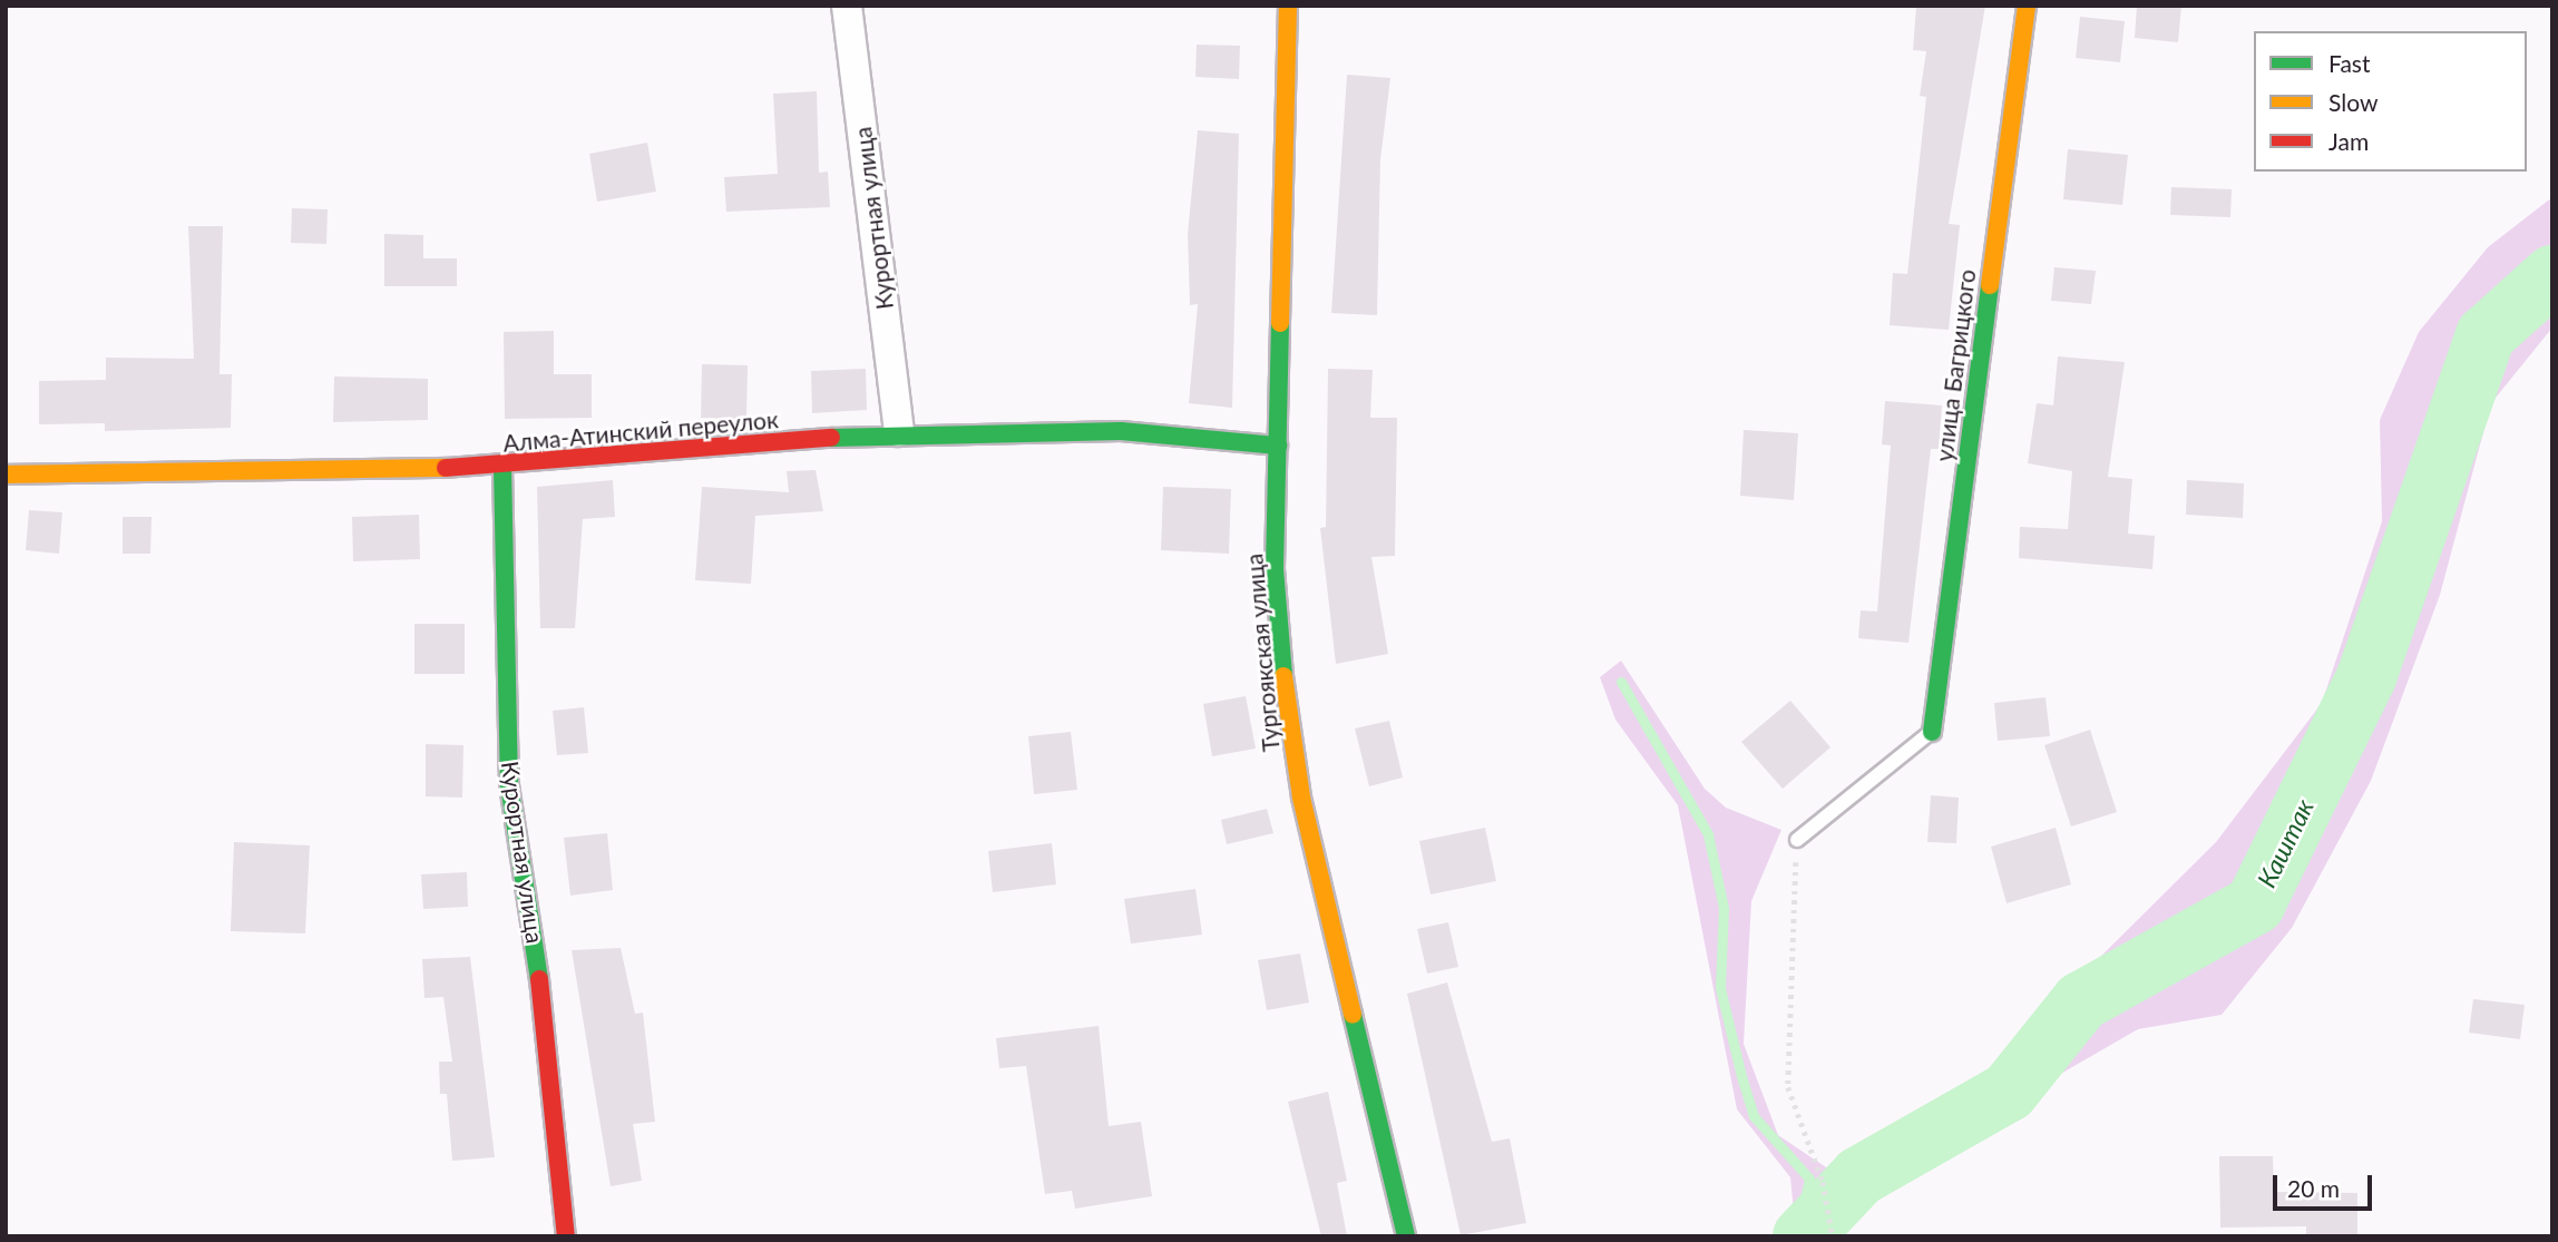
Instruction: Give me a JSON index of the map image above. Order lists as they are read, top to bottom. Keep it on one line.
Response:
{"streets":{"street":["Курортная улица","улица Багрицкого","Алма-Атинский переулок","Тургоякская улица"]},"crossings":[["Курортная улица","Алма-Атинский переулок"],["Алма-Атинский переулок","Тургоякская улица"]],"water":["Каштак"],"legend":["Fast","Slow","Jam"],"scale_bar":"20 m"}
